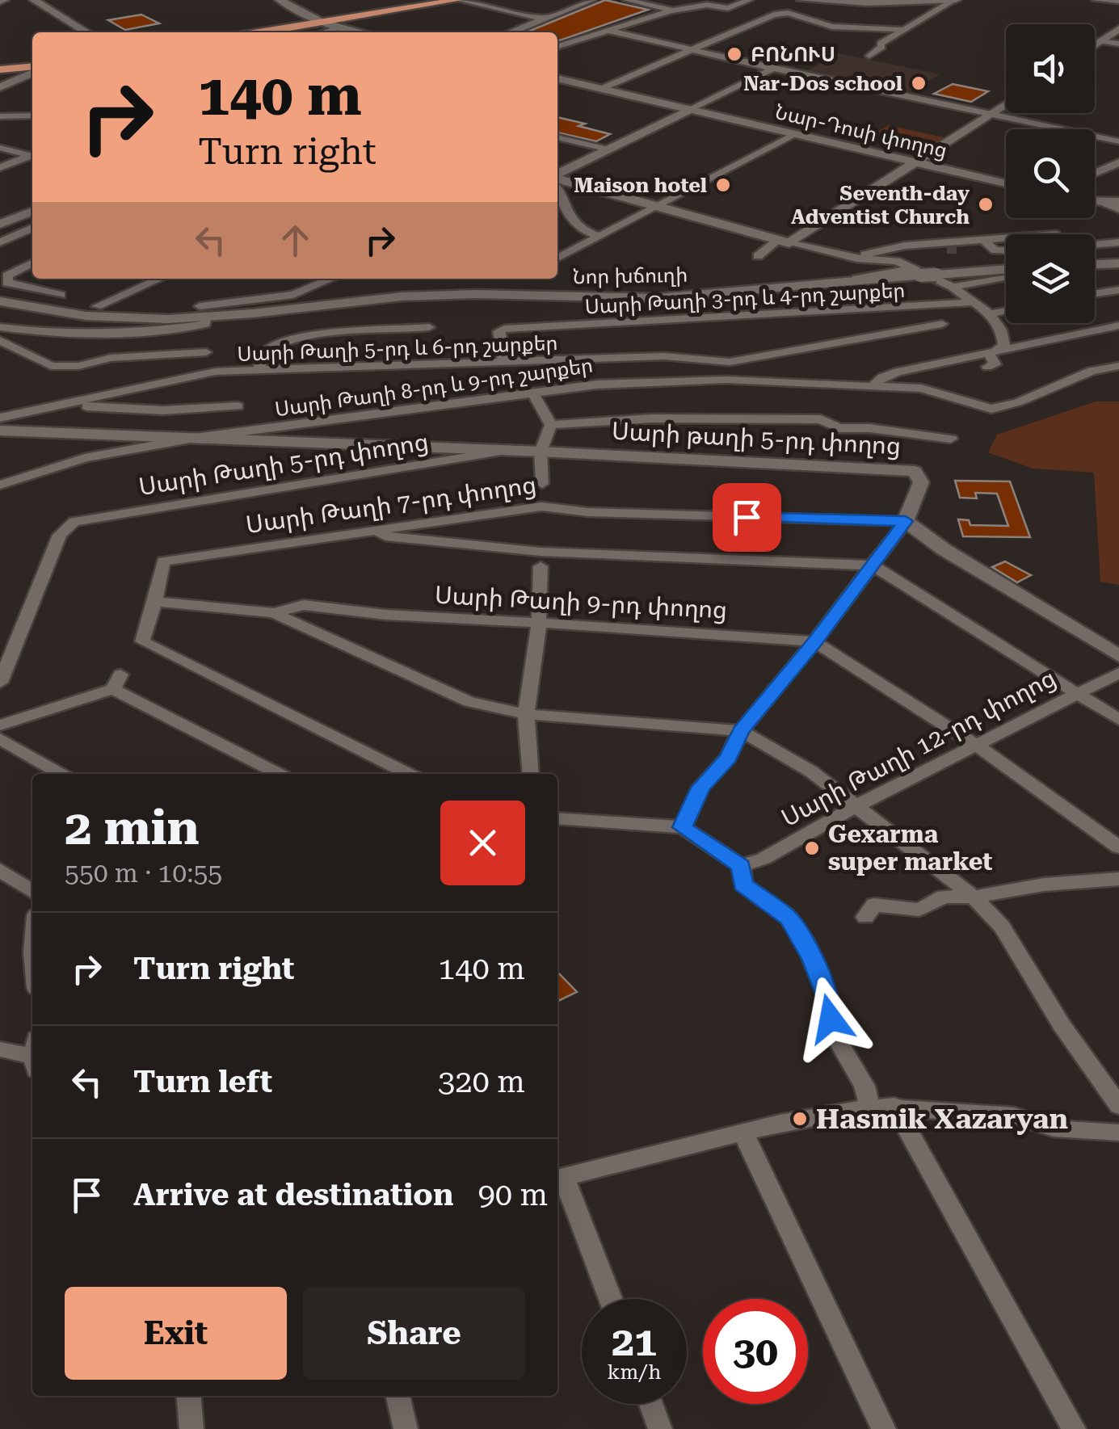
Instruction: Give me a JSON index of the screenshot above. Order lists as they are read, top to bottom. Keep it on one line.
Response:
{"streets":{"street":["Նար-Դոսի փողոց","Նոր խճուղի","Սարի Թաղի 3-րդ և 4-րդ շարքեր","Սարի Թաղի 5-րդ և 6-րդ շարքեր","Սարի Թաղի 8-րդ և 9-րդ շարքեր","Սարի թաղի 5-րդ փողոց","Սարի Թաղի 5-րդ փողոց","Սարի Թաղի 7-րդ փողոց","Սարի Թաղի 9-րդ փողոց","Սարի Թաղի 12-րդ փողոց"]},"crossings":[["Սարի Թաղի 3-րդ և 4-րդ շարքեր","Սարի Թաղի 5-րդ և 6-րդ շարքեր"],["Սարի թաղի 5-րդ փողոց","Սարի Թաղի 7-րդ փողոց"],["Սարի Թաղի 7-րդ փողոց","Սարի Թաղի 9-րդ փողոց"],["Սարի Թաղի 9-րդ փողոց","Սարի Թաղի 12-րդ փողոց"]],"places":["ԲՈՆՈՒՍ","Nar-Dos school","Maison hotel","Seventh-day Adventist Church","Gexarma super market","Hasmik Xazaryan"],"page":{"turn":["140 m","Turn right"],"heading":["2 min","550 m · 10:55"],"list":[{"name":"Turn right","value":"140 m"},{"name":"Turn left","value":"320 m"},{"name":"Arrive at destination","value":"90 m"}],"buttons":["Exit","Share"],"speed":"21 km/h","limit":"30"}}
